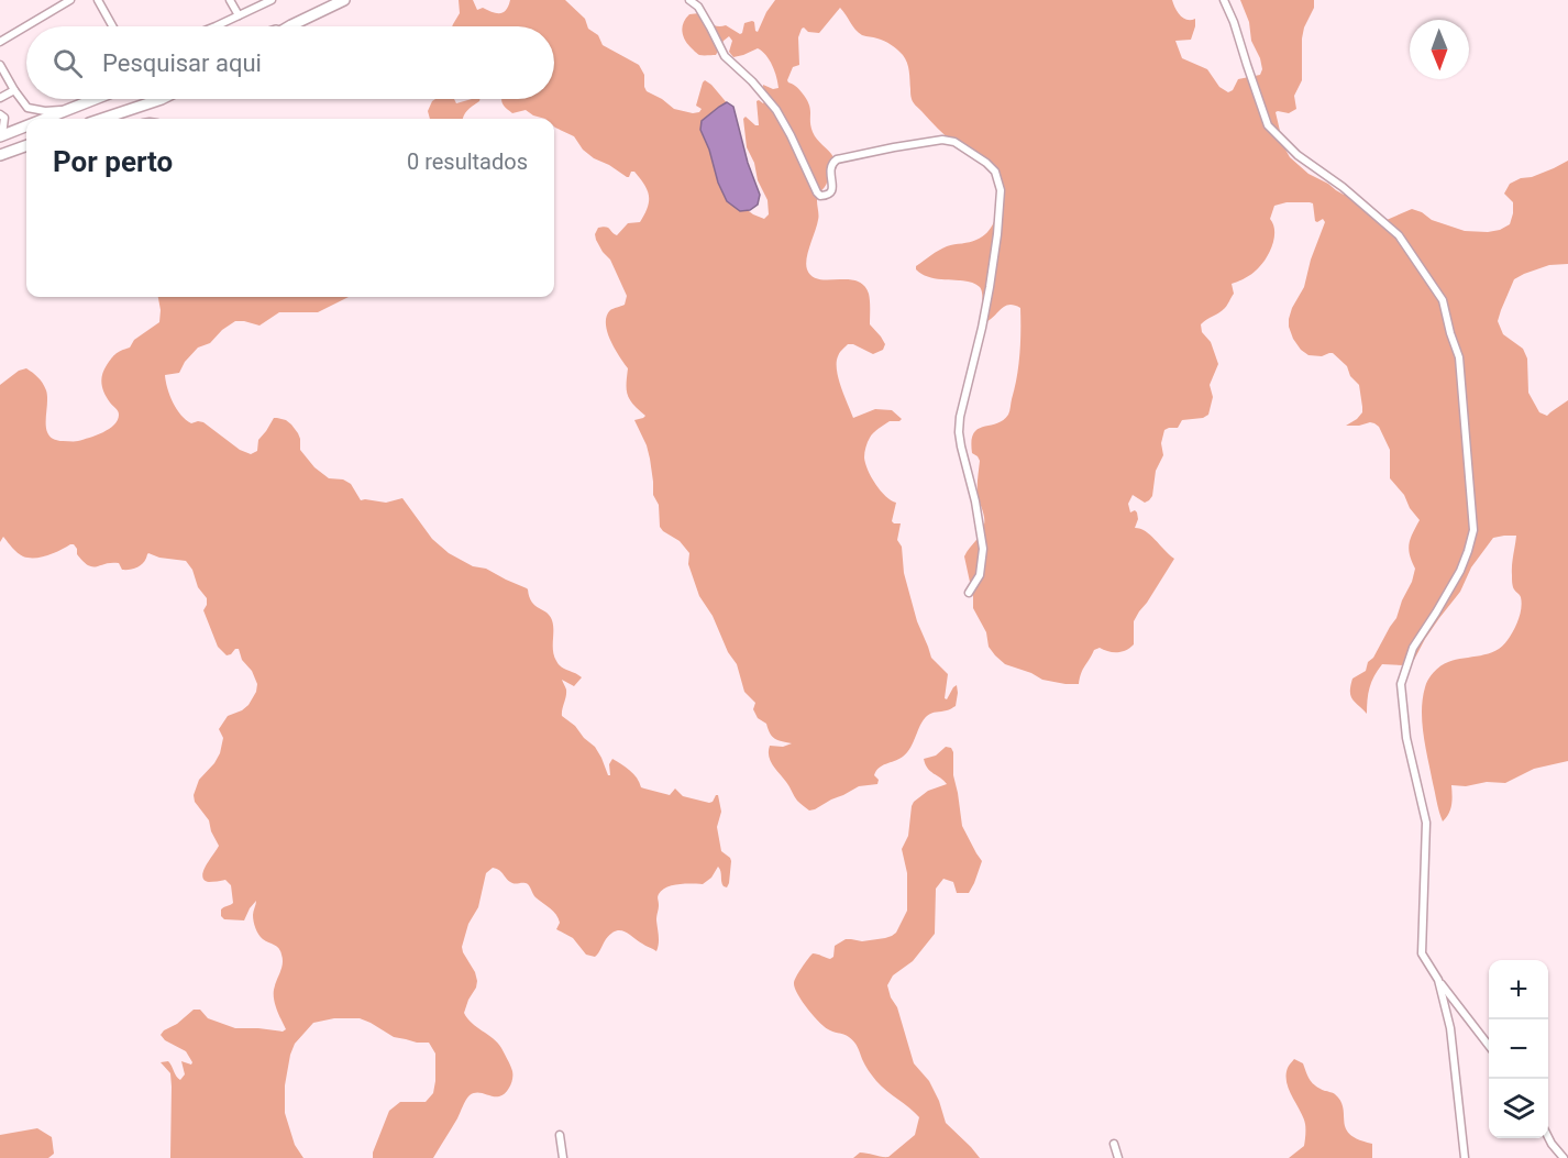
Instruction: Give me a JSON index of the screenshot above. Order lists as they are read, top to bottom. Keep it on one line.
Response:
{"north":"bottom","page":{"search":"Pesquisar aqui","heading":["Por perto","0 resultados"],"map_buttons":["+","−"]}}
